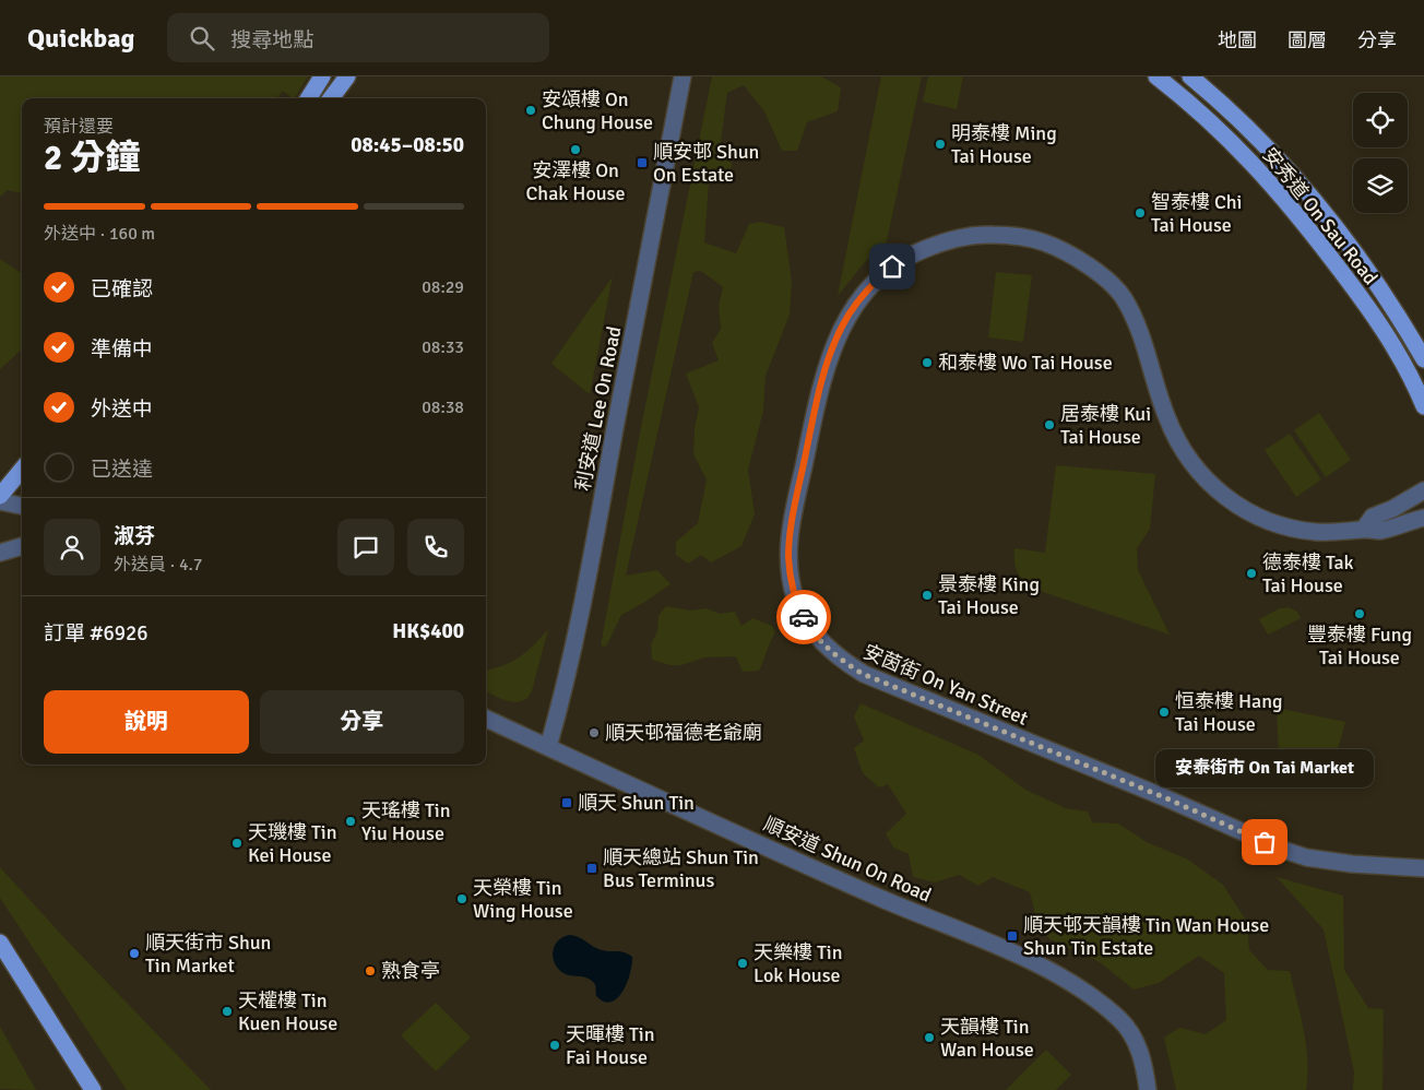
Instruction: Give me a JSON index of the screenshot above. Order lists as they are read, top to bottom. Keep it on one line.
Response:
{"streets":{"main road":["安秀道 On Sau Road"],"street":["利安道 Lee On Road","安茵街 On Yan Street","順安道 Shun On Road"]},"crossings":[["利安道 Lee On Road","順安道 Shun On Road"]],"places":{"other":["安頌樓 On Chung House","明泰樓 Ming Tai House","安澤樓 On Chak House","智泰樓 Chi Tai House","和泰樓 Wo Tai House","居泰樓 Kui Tai House","德泰樓 Tak Tai House","景泰樓 King Tai House","豐泰樓 Fung Tai House","恒泰樓 Hang Tai House","順天邨福德老爺廟","天瑤樓 Tin Yiu House","安泰街市 On Tai Market","天璣樓 Tin Kei House","天榮樓 Tin Wing House","順天街市 Shun Tin Market","天樂樓 Tin Lok House","熟食亭","天權樓 Tin Kuen House","天韻樓 Tin Wan House","天暉樓 Tin Fai House"],"transit":["順安邨 Shun On Estate","順天 Shun Tin","順天總站 Shun Tin Bus Terminus","順天邨天韻樓 Tin Wan House Shun Tin Estate"]},"page":{"header":"Quickbag","search":"搜尋地點","nav":["地圖","圖層","分享"],"heading":["2 分鐘","預計還要","08:45–08:50"],"panel":["淑芬","外送員 · 4.7","訂單 #6926","HK$400"],"bar":"外送中 · 160 m","list":[["已確認","08:29"],["準備中","08:33"],["外送中","08:38"],"已送達"],"buttons":["說明","分享"],"bubble":"安泰街市 On Tai Market"}}
